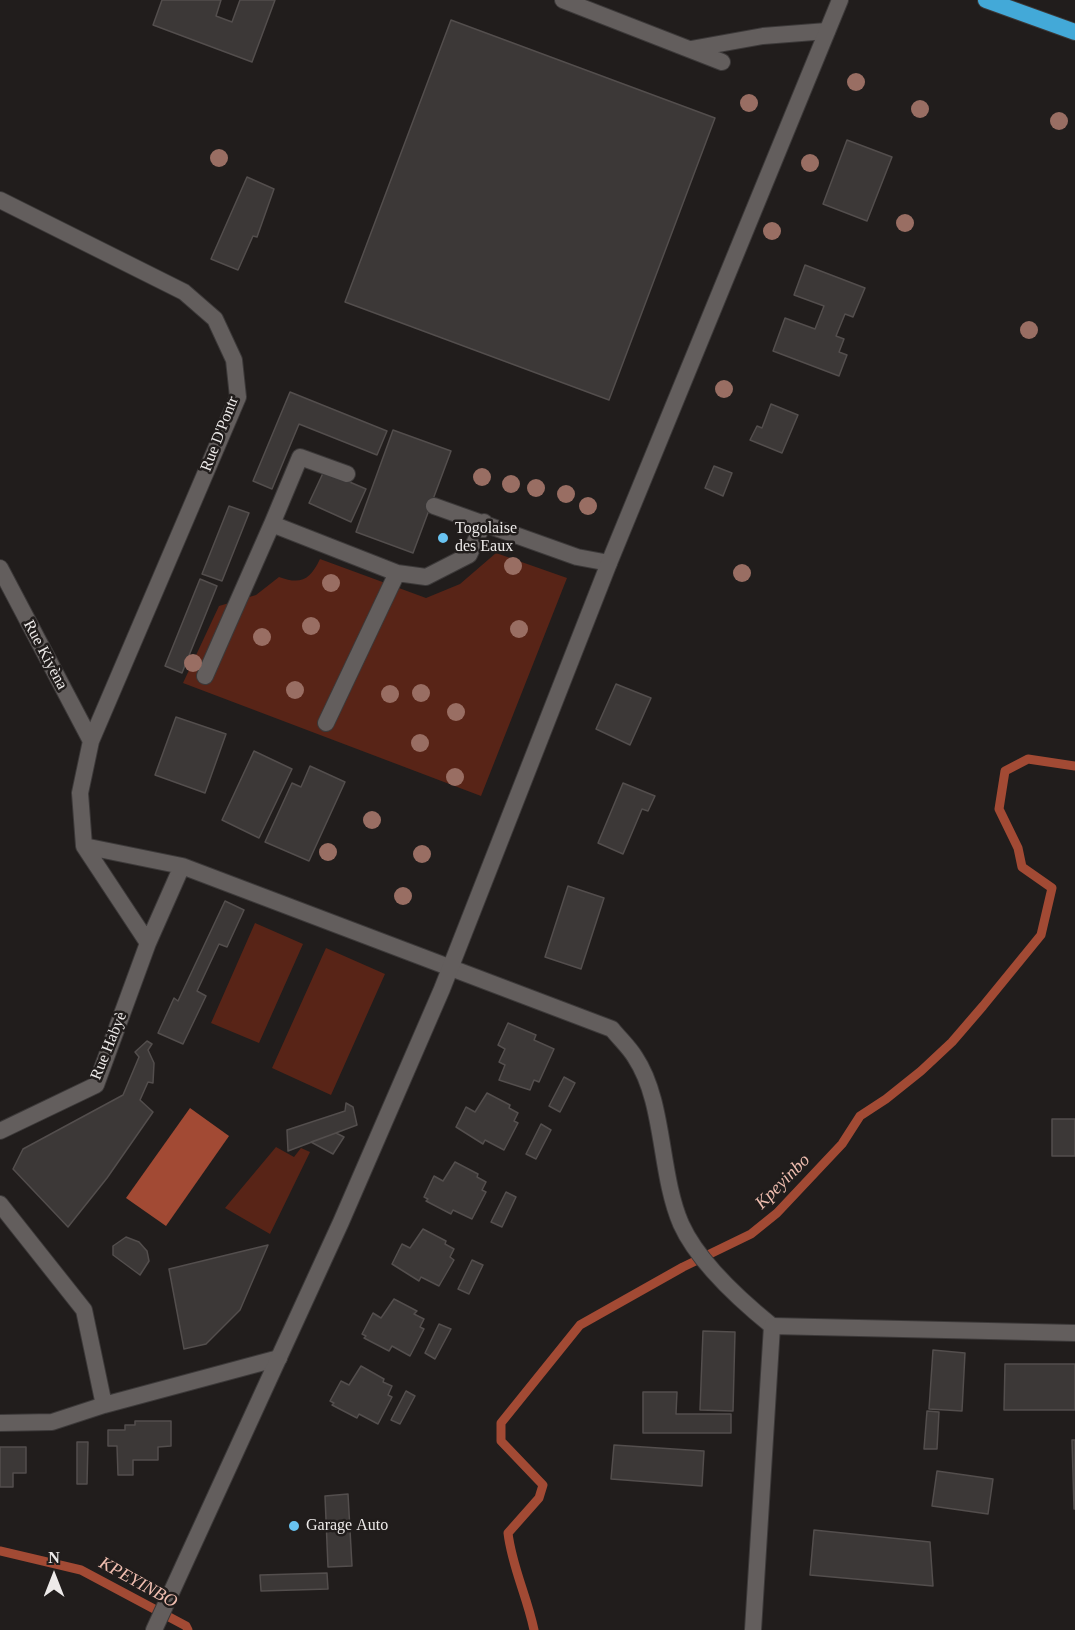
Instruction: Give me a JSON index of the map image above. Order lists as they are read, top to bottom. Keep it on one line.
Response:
{"streets":{"street":["Rue D'Pontr","Rue Kiyèna","Rue Habyè"]},"crossings":[["Rue D'Pontr","Rue Kiyèna"]],"water":["Kpeyinbo","KPEYINBO"],"places":["Togolaise des Eaux","Garage Auto"],"north":"top"}
